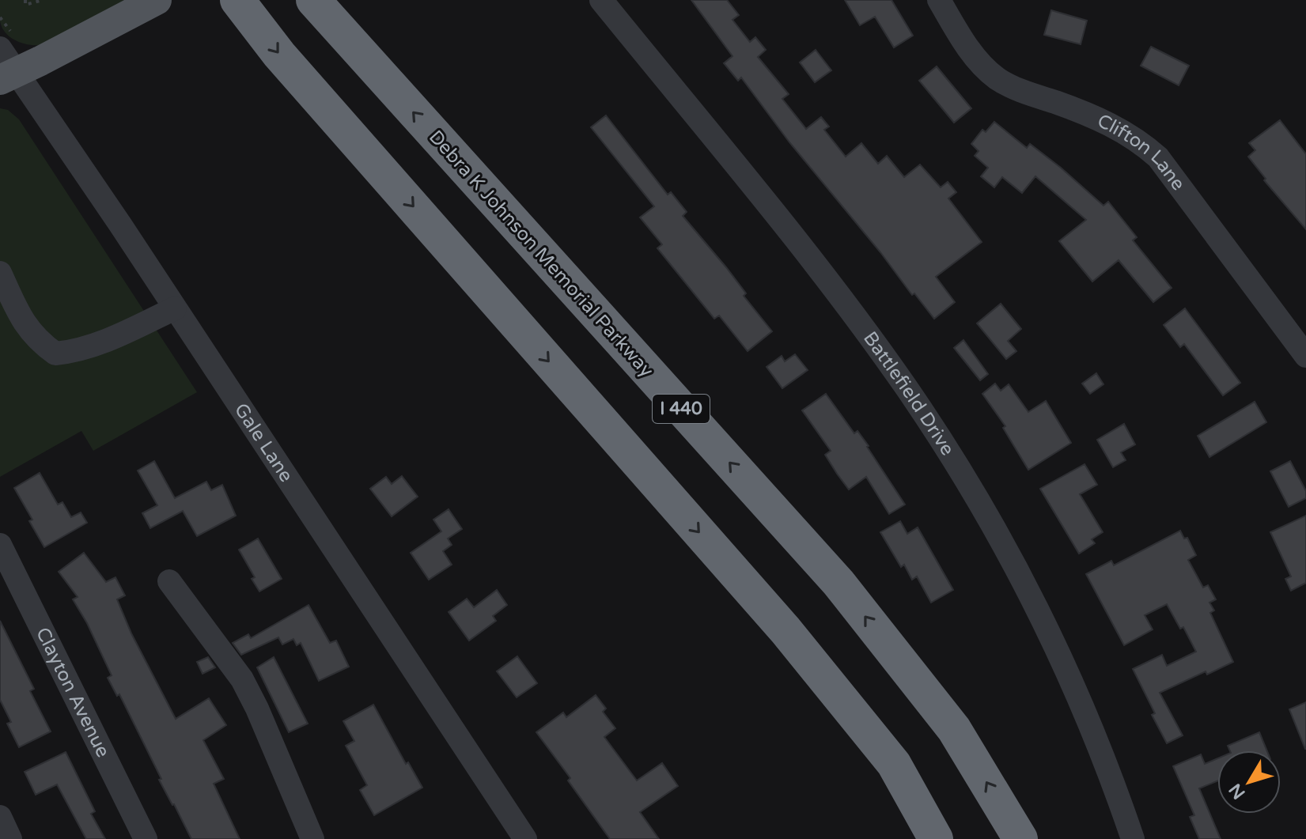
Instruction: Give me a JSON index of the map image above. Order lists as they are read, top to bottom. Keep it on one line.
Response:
{"streets":{"highway":["Debra K Johnson Memorial Parkway","I 440"],"street":["Clifton Lane","Battlefield Drive","Gale Lane","Clayton Avenue"]},"north":"bottom left"}
